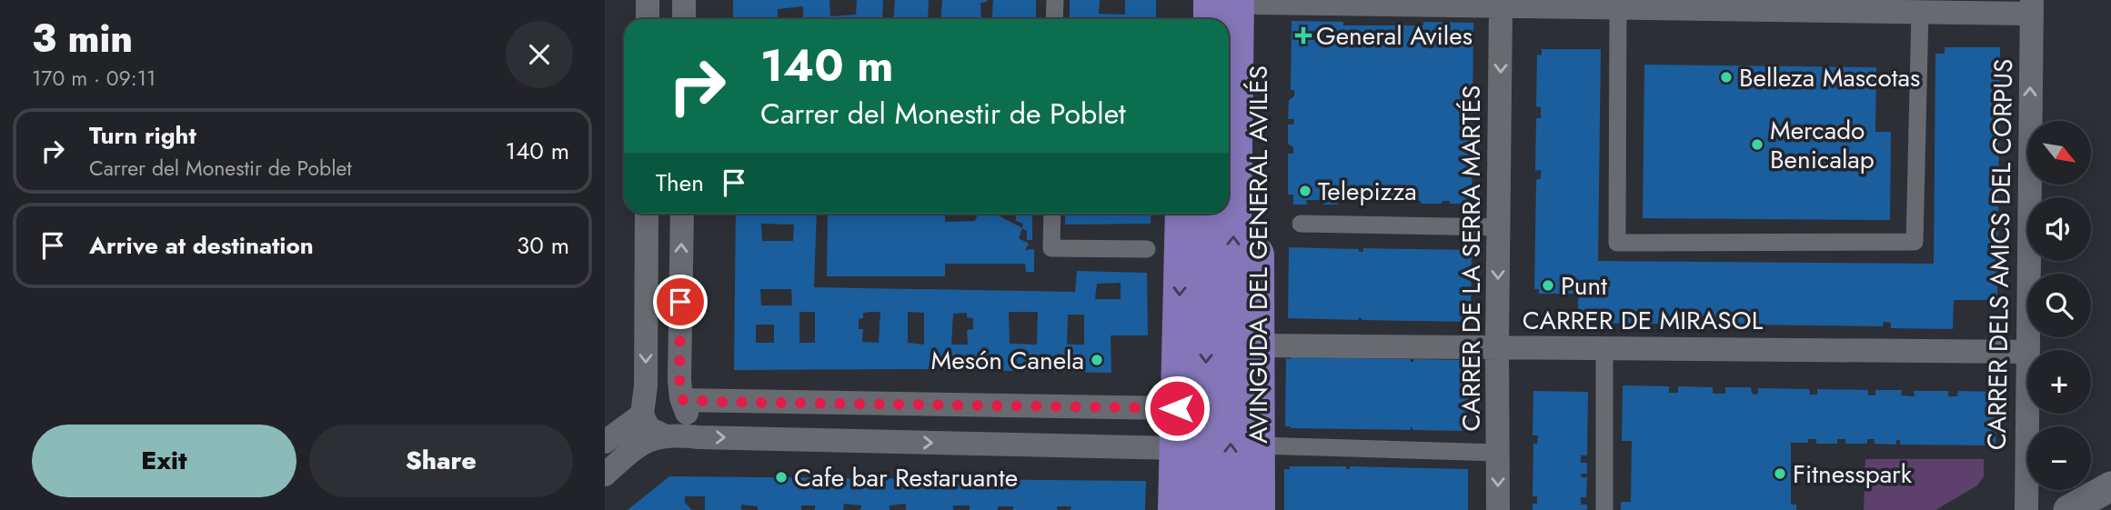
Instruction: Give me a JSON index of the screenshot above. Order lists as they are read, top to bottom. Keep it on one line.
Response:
{"streets":{"main road":["AVINGUDA DEL GENERAL AVILÉS"],"street":["CARRER DELS AMICS DEL CORPUS","CARRER DE LA SERRA MARTÉS","CARRER DE MIRASOL"]},"crossings":[["AVINGUDA DEL GENERAL AVILÉS","CARRER DE MIRASOL"],["CARRER DELS AMICS DEL CORPUS","CARRER DE MIRASOL"],["CARRER DE LA SERRA MARTÉS","CARRER DE MIRASOL"]],"one_way":["CARRER DELS AMICS DEL CORPUS","CARRER DE LA SERRA MARTÉS"],"places":{"health":["General Aviles"],"other":["Belleza Mascotas","Mercado Benicalap","Telepizza","Punt","Mesón Canela","Fitnesspark","Cafe bar Restaruante"]},"north":"bottom right","page":{"heading":["3 min","170 m · 09:11"],"turn":["140 m","Carrer del Monestir de Poblet"],"list":[{"name":"Turn right","note":"Carrer del Monestir de Poblet","value":"140 m"},{"name":"Arrive at destination","value":"30 m"}],"map_buttons":["+","−"],"then":"Then","buttons":["Exit","Share"]}}
